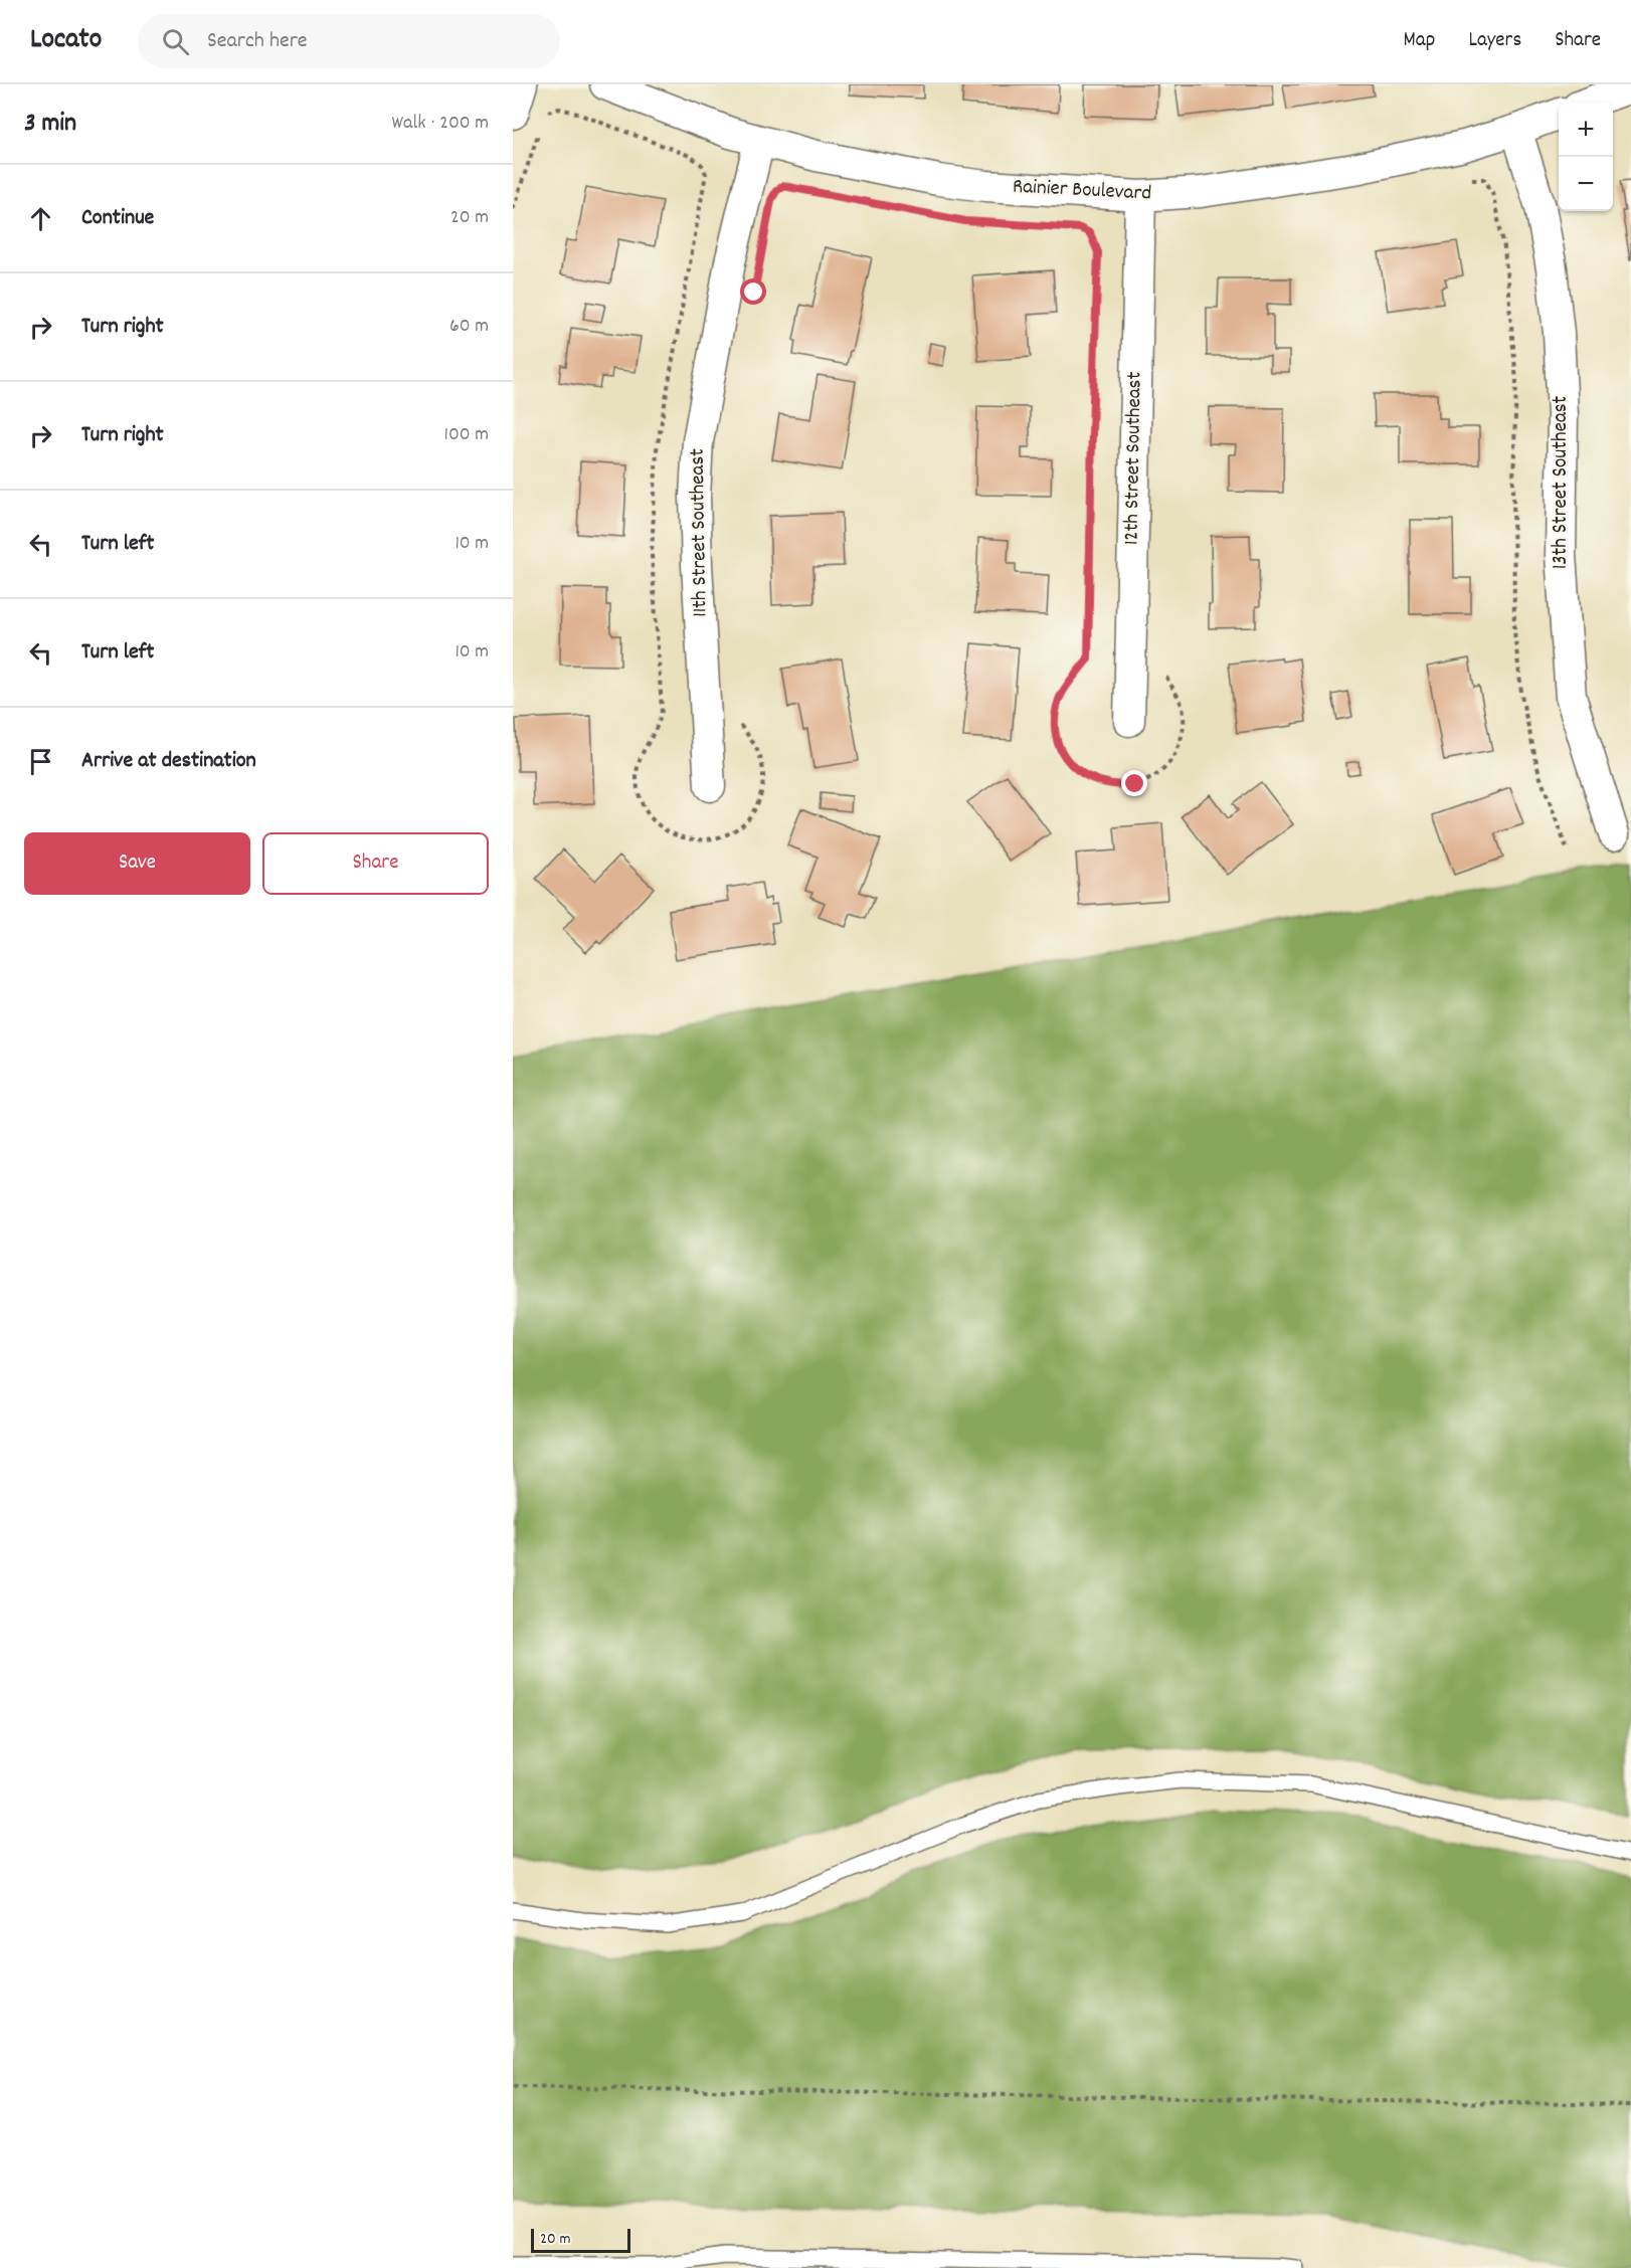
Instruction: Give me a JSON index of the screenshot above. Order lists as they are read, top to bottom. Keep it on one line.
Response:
{"streets":{"street":["Rainier Boulevard","12th Street Southeast","13th Street Southeast","11th Street Southeast"]},"crossings":[["Rainier Boulevard","12th Street Southeast"],["Rainier Boulevard","13th Street Southeast"],["Rainier Boulevard","11th Street Southeast"]],"scale_bar":"20 m","page":{"header":"Locato","search":"Search here","nav":["Map","Layers","Share"],"heading":["3 min","Walk · 200 m"],"map_buttons":["+","−"],"list":[["Continue","20 m"],["Turn right","60 m"],["Turn right","100 m"],["Turn left","10 m"],["Turn left","10 m"],"Arrive at destination"],"buttons":["Save","Share"],"scale":"20 m"}}
